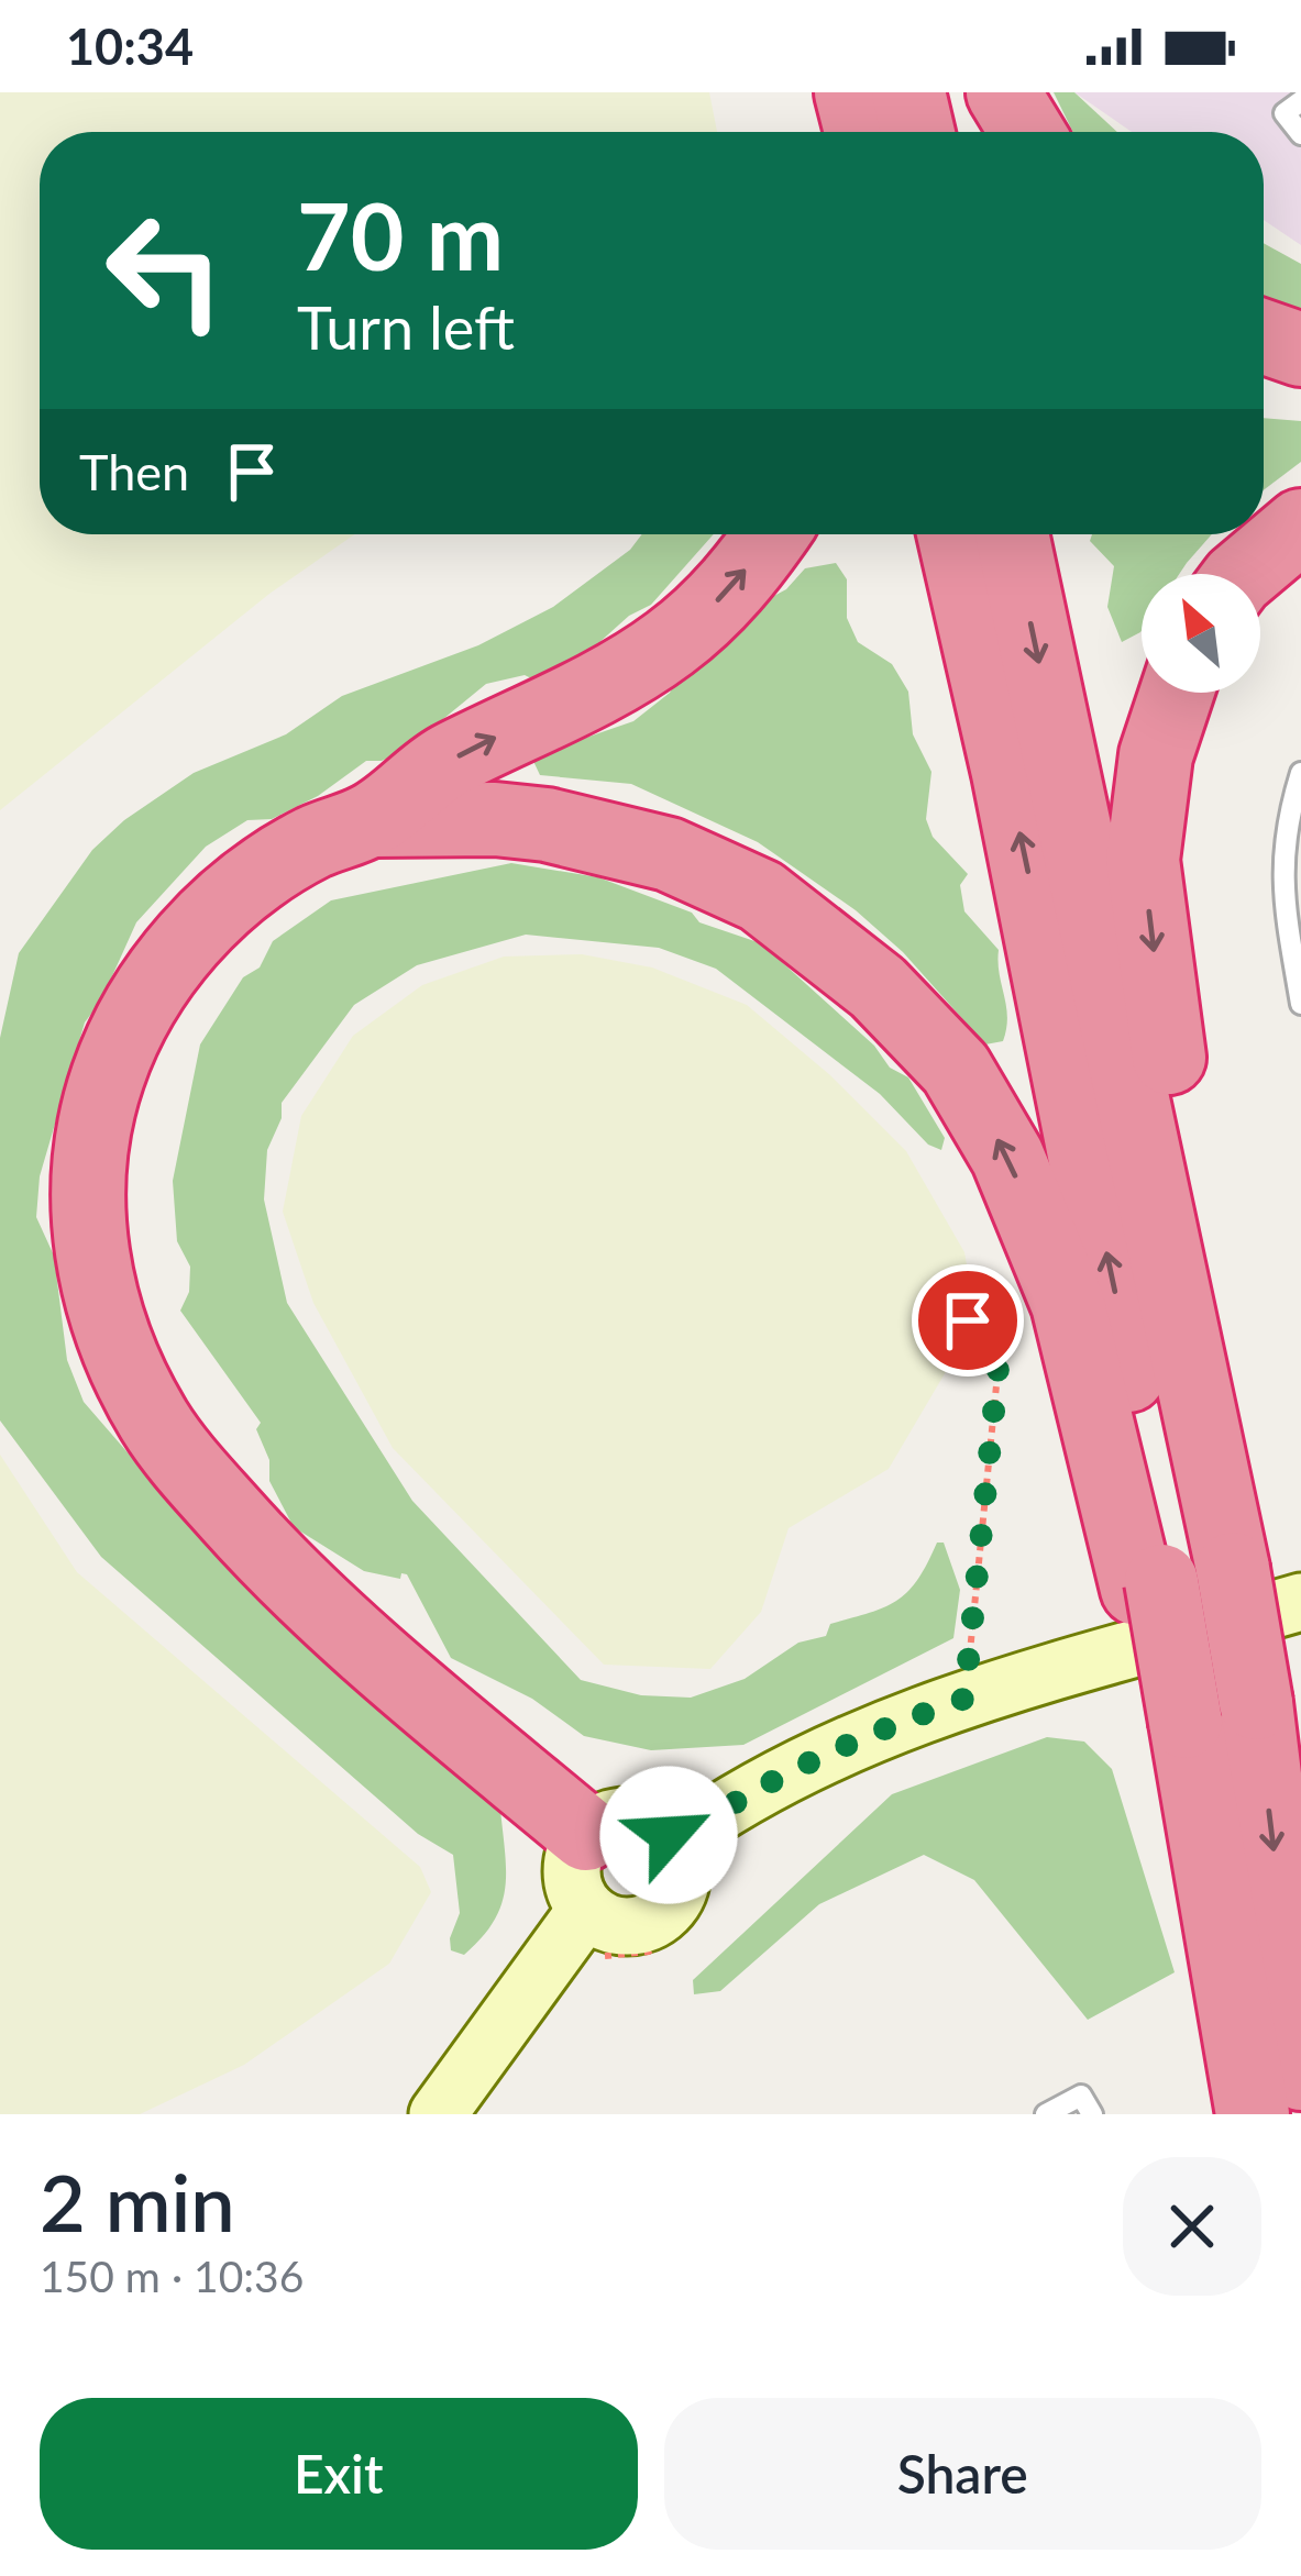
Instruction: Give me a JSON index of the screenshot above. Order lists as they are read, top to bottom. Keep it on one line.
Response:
{"north":"top left","page":{"status":"10:34","turn":["70 m","Turn left"],"then":"Then","heading":["2 min","150 m · 10:36"],"buttons":["Exit","Share"]}}
